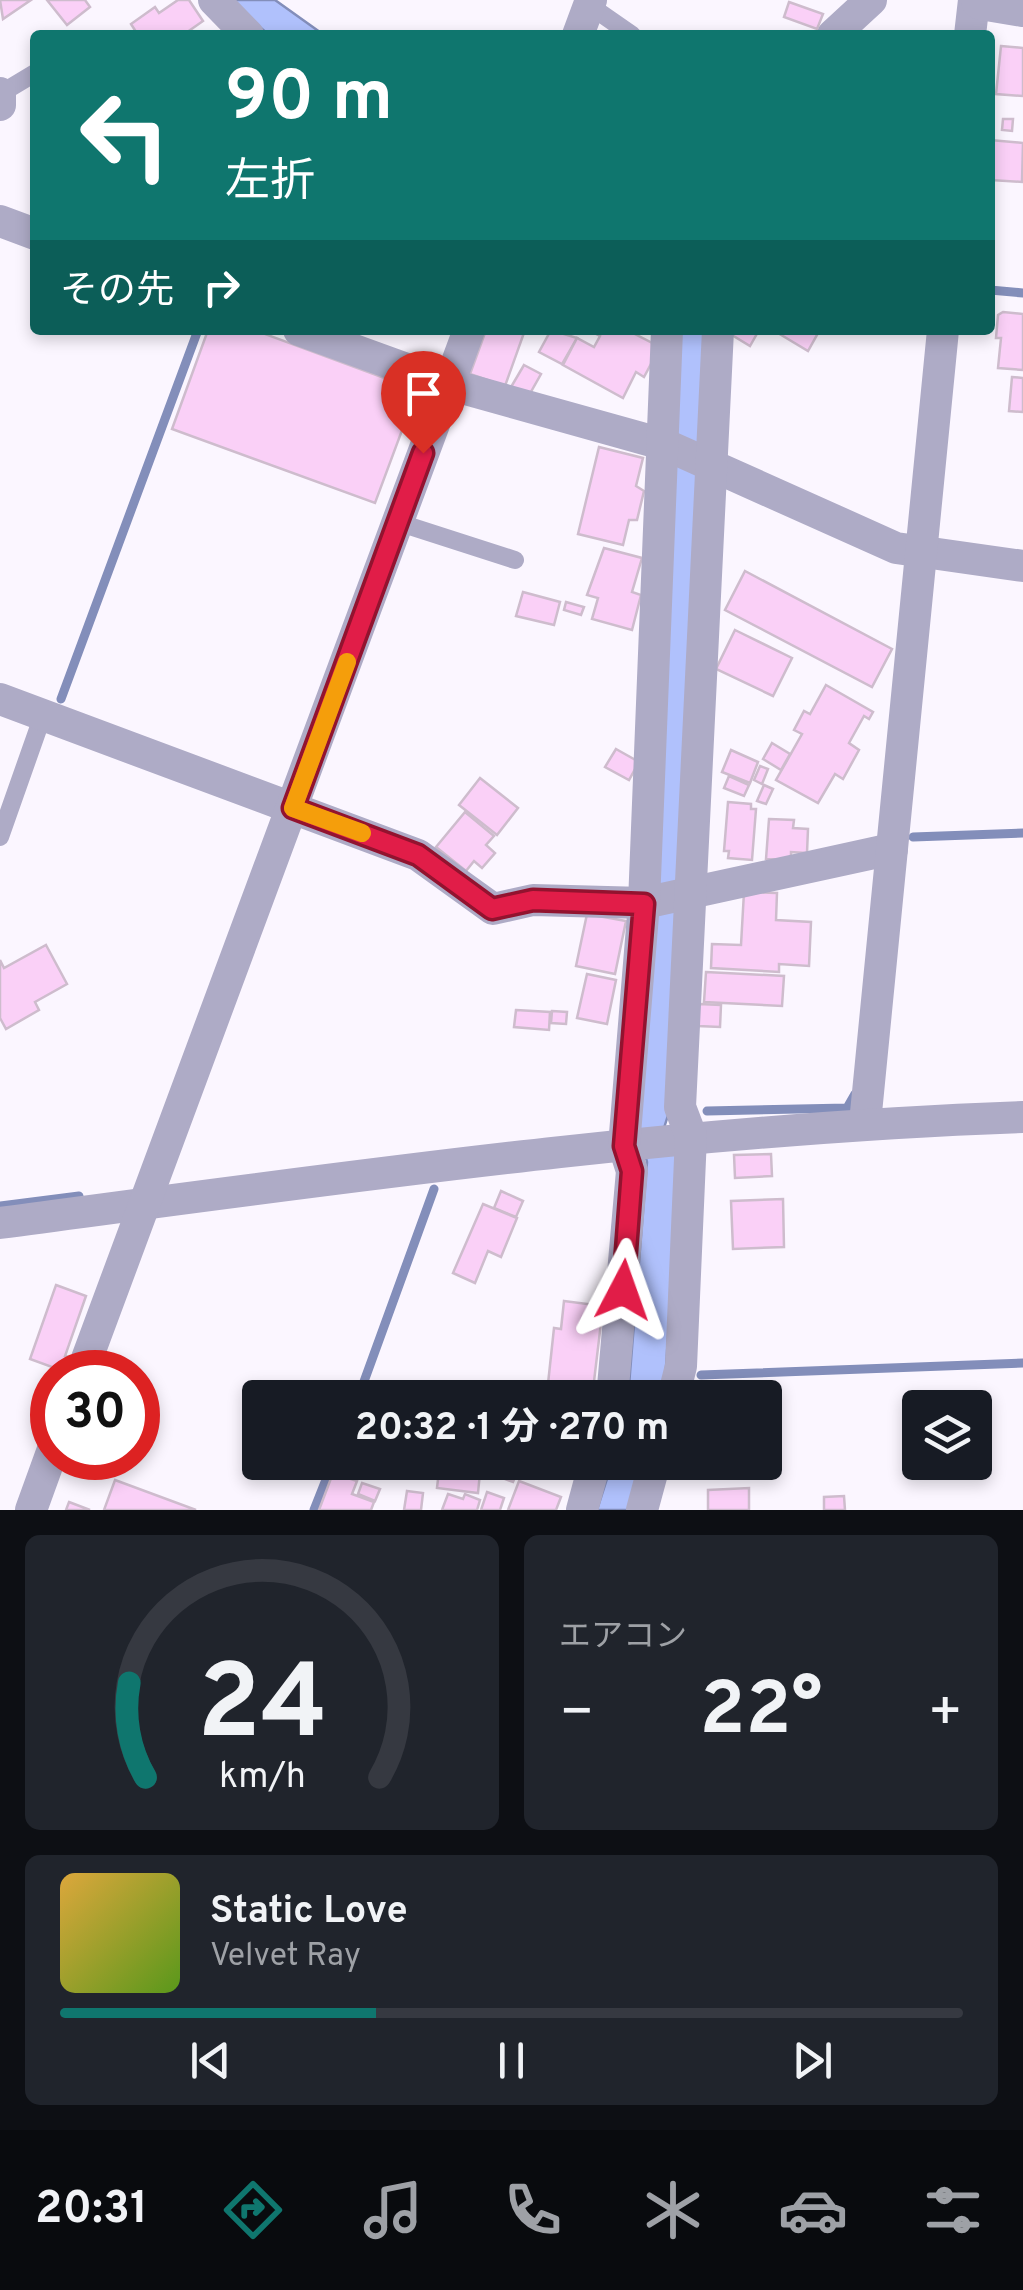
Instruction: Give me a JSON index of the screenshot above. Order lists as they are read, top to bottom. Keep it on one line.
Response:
{"page":{"turn":["90 m","左折"],"then":"その先","limit":"30","trip":"20:32 · 1 分 · 270 m","tile":"エアコン","heat":["−","22°","+"],"song":["Static Love","Velvet Ray"],"tabs":"20:31","gauge":["24","km/h"]}}
